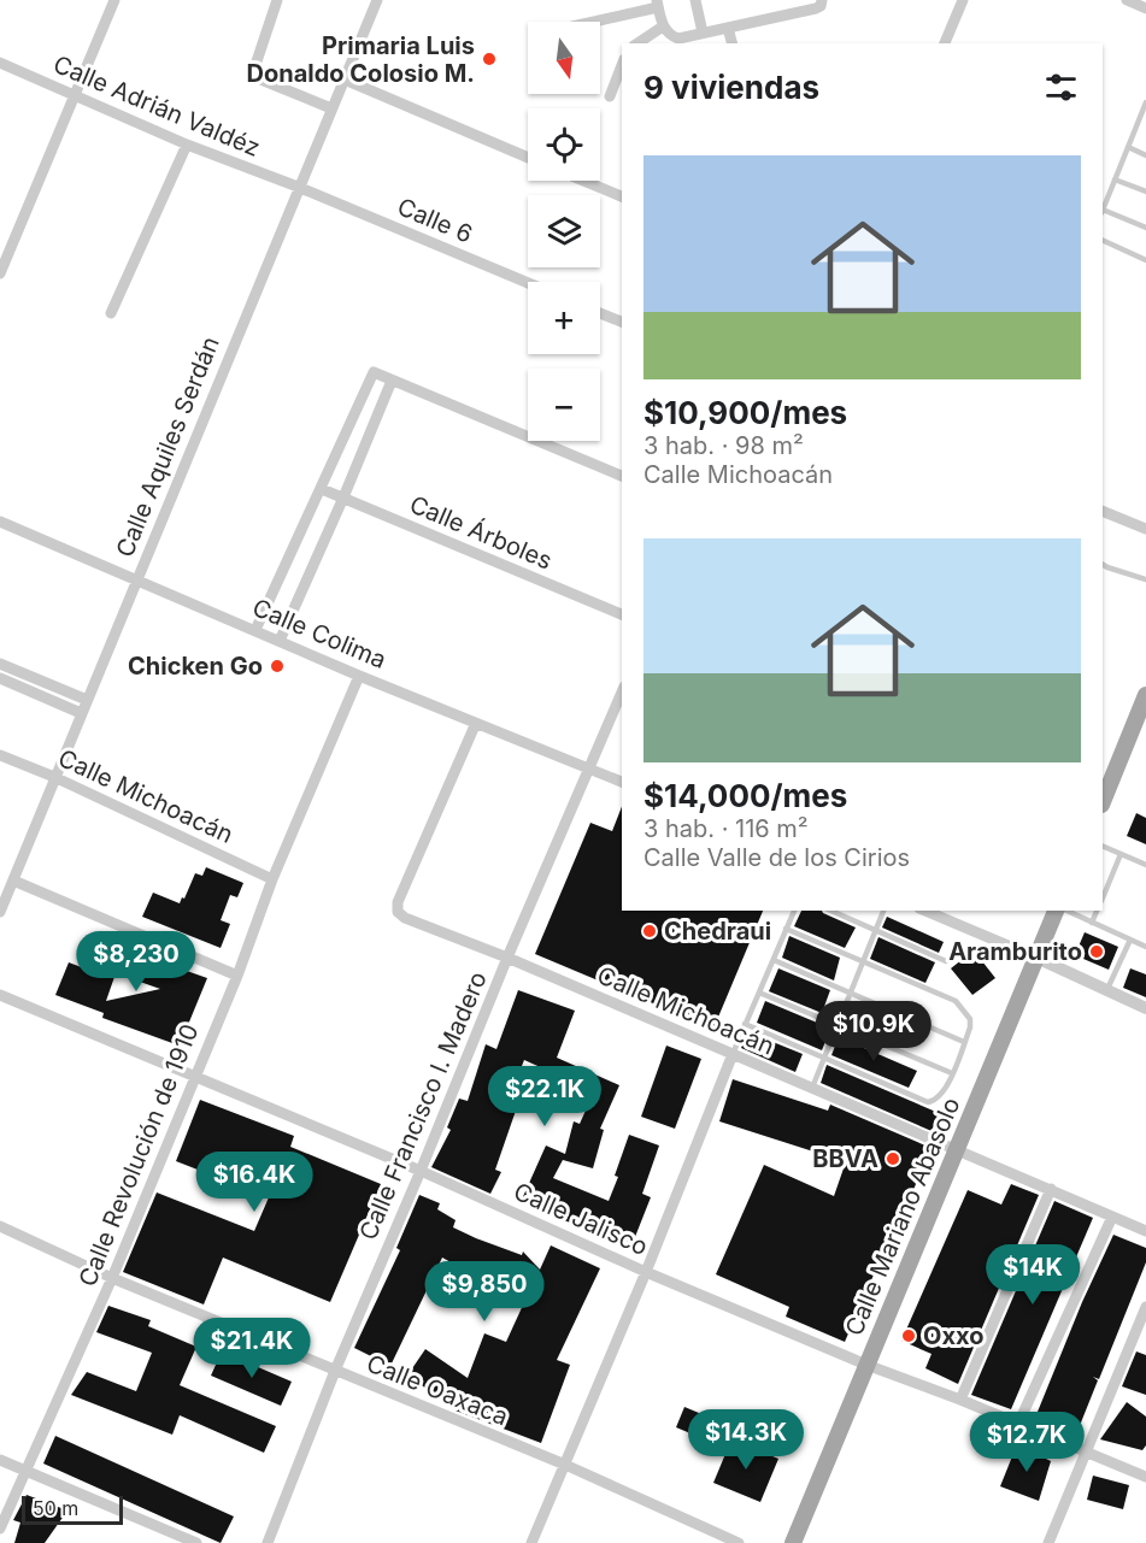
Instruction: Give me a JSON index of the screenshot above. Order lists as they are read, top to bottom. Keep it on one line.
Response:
{"streets":{"main road":["Calle Mariano Abasolo"],"street":["Calle Adrián Valdéz","Calle 6","Calle Aquiles Serdán","Calle Árboles","Calle Colima","Calle Michoacán","Calle Francisco I. Madero","Calle Revolución de 1910","Calle Jalisco","Calle Oaxaca"]},"crossings":[["Calle Adrián Valdéz","Calle 6"],["Calle Adrián Valdéz","Calle Aquiles Serdán"],["Calle 6","Calle Aquiles Serdán"],["Calle Aquiles Serdán","Calle Colima"],["Calle Aquiles Serdán","Calle Michoacán"],["Calle Colima","Calle Michoacán"],["Calle Colima","Calle Francisco I. Madero"],["Calle Colima","Calle Revolución de 1910"],["Calle Michoacán","Calle Francisco I. Madero"],["Calle Michoacán","Calle Revolución de 1910"],["Calle Michoacán","Calle Mariano Abasolo"],["Calle Francisco I. Madero","Calle Jalisco"],["Calle Francisco I. Madero","Calle Oaxaca"],["Calle Revolución de 1910","Calle Jalisco"],["Calle Revolución de 1910","Calle Oaxaca"],["Calle Mariano Abasolo","Calle Jalisco"]],"places":["Primaria Luis Donaldo Colosio M.","Chicken Go","Chedraui","Aramburito","BBVA","Oxxo"],"scale_bar":"50 m","north":"bottom","page":{"map_buttons":["+","−"],"heading":"9 viviendas","list":[{"name":"$10,900/mes","note":"3 hab. · 98 m² · Calle Michoacán"},{"name":"$14,000/mes","note":"3 hab. · 116 m² · Calle Valle de los Cirios"}],"price":["$8,230","$10.9K","$22.1K","$16.4K","$14K","$9,850","$21.4K","$14.3K","$12.7K"],"scale":"50 m"}}
